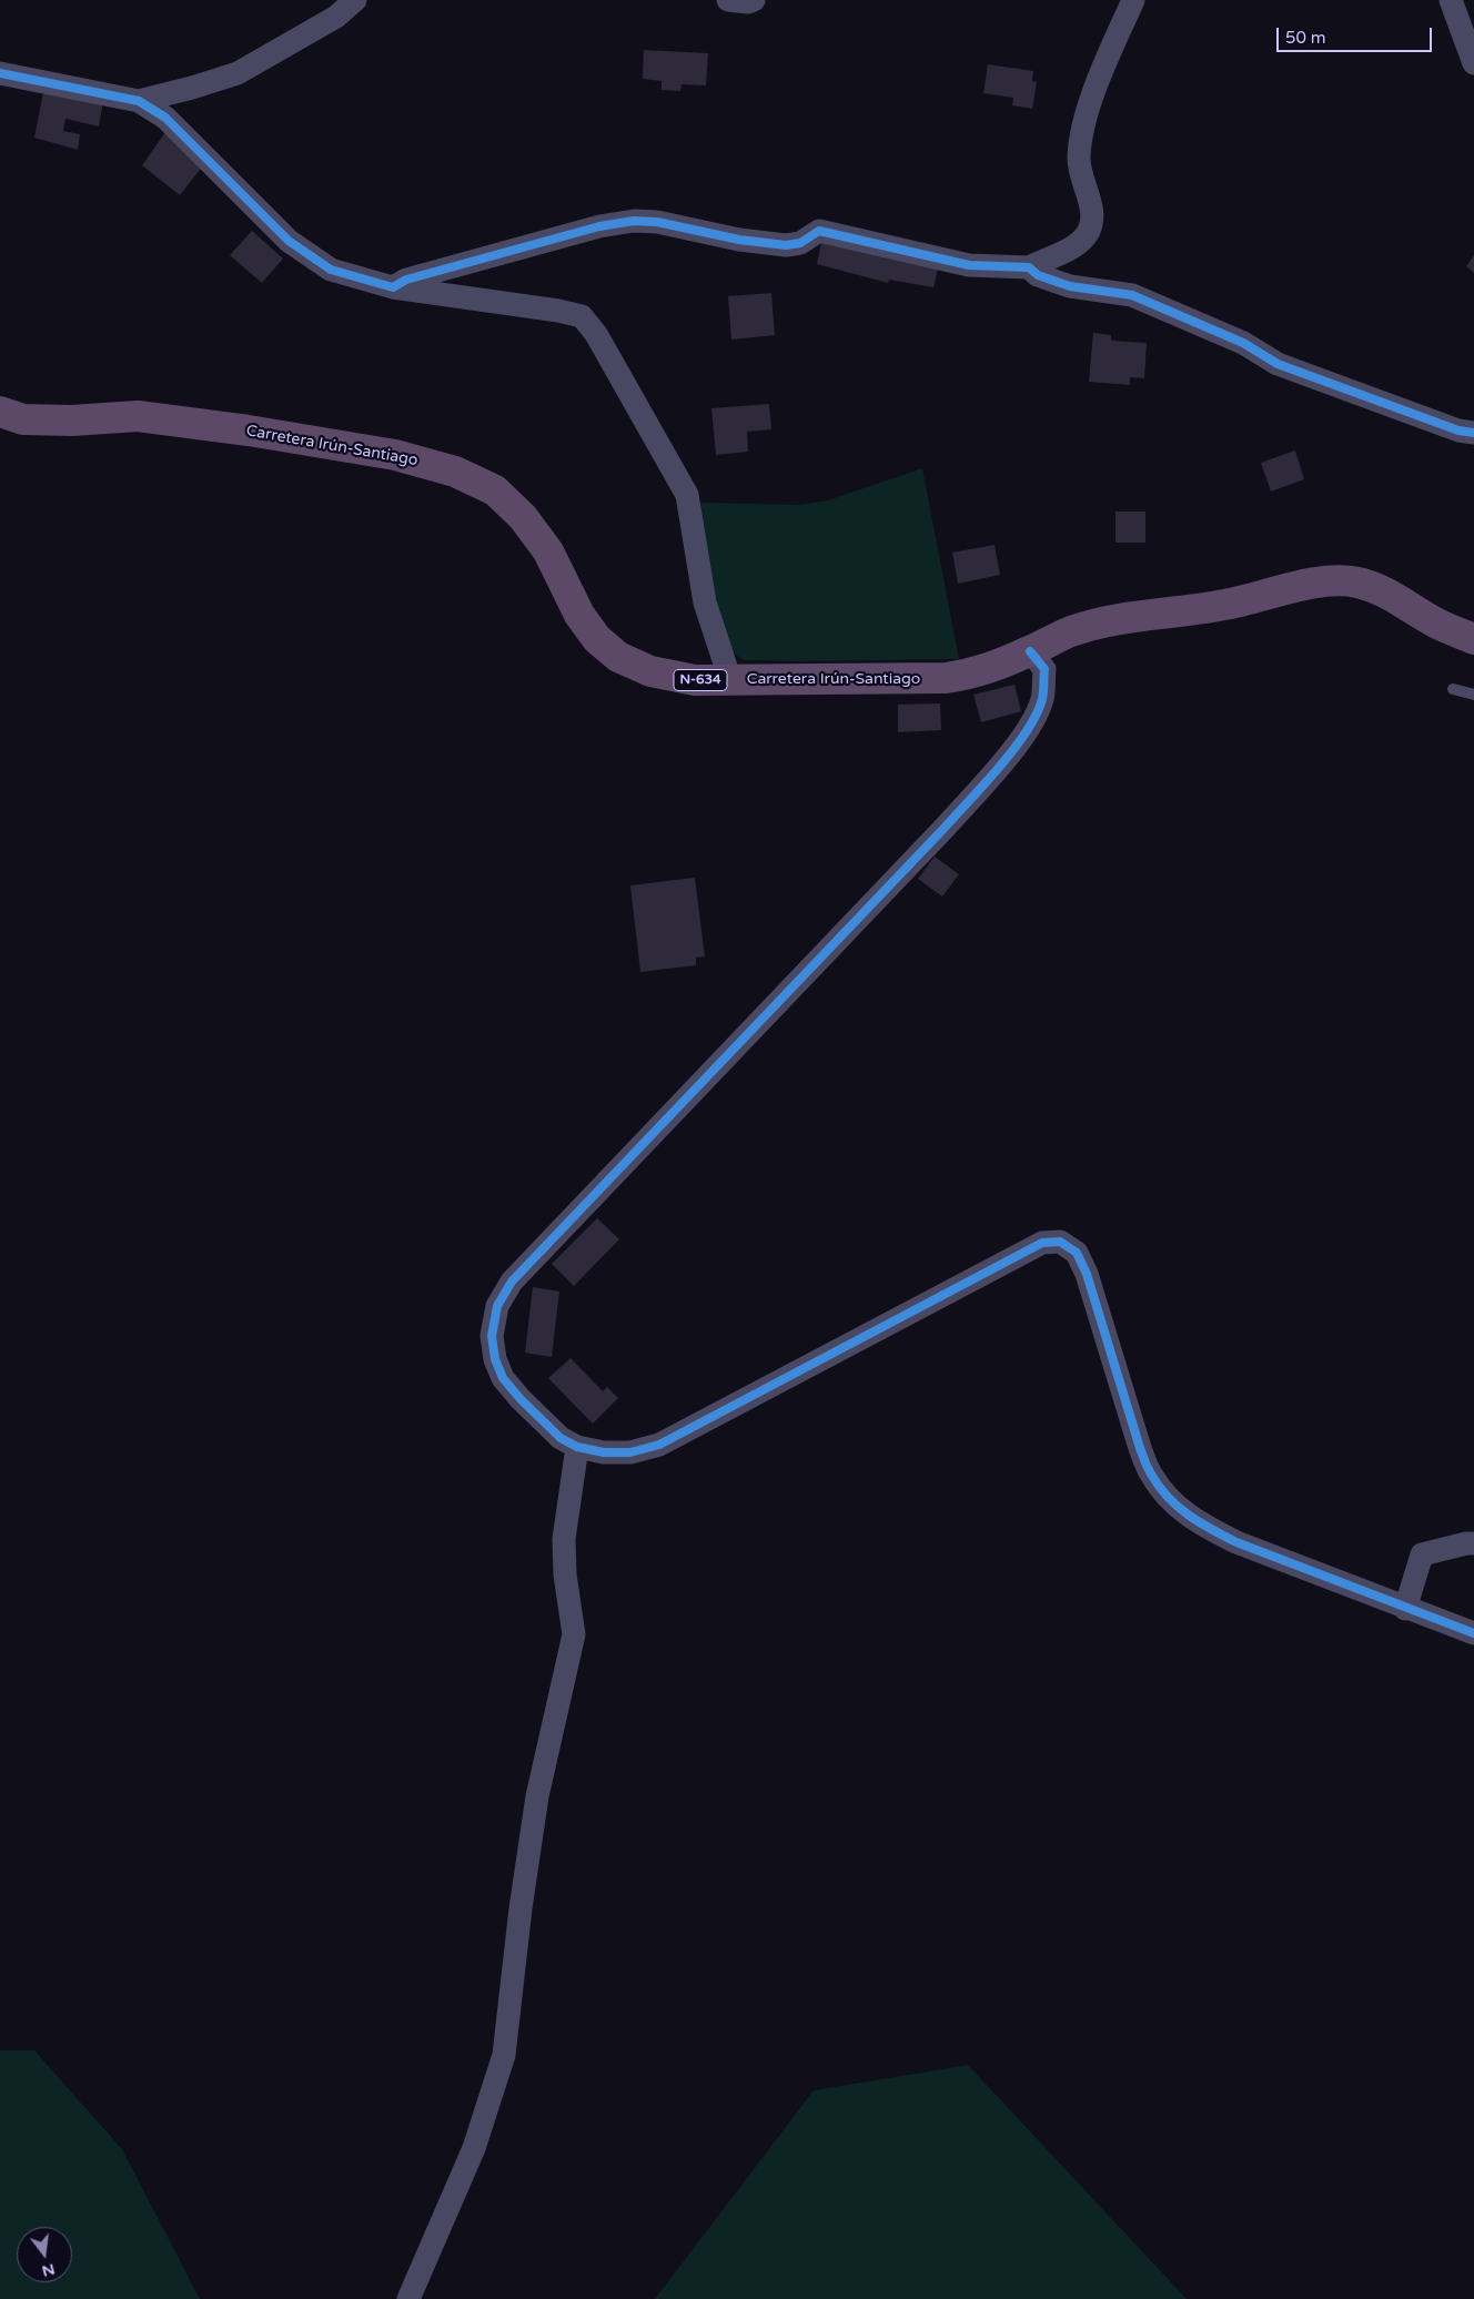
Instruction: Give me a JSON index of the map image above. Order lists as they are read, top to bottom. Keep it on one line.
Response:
{"streets":{"highway":["Carretera Irún-Santiago","N-634"]},"scale_bar":"50 m","north":"bottom"}
